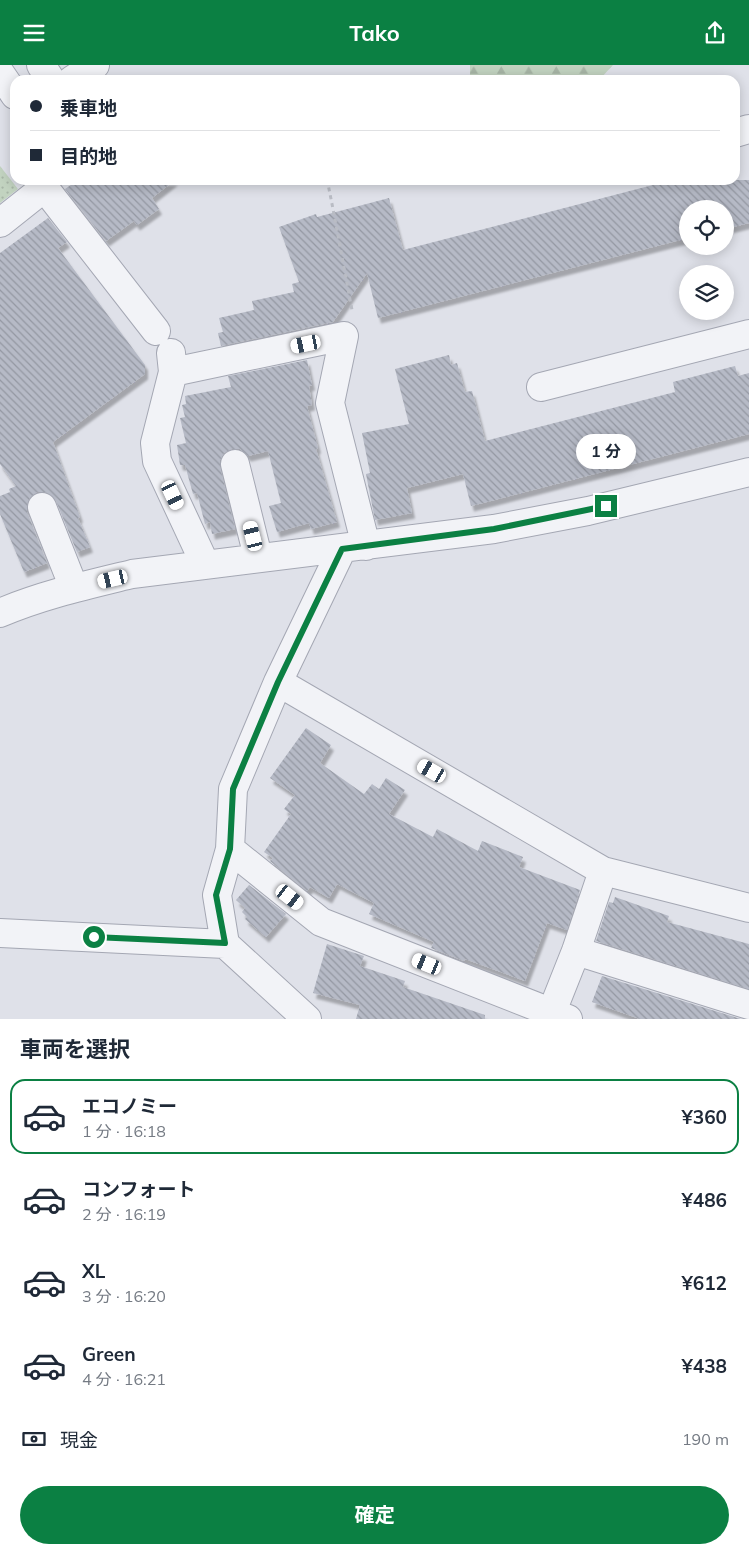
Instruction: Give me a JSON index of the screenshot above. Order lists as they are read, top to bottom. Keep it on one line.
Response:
{"page":{"header":"Tako","banner":["乗車地","目的地"],"bubble":"1 分","heading":"車両を選択","list":[{"name":"エコノミー","note":"1 分 · 16:18","value":"¥360"},{"name":"コンフォート","note":"2 分 · 16:19","value":"¥486"},{"name":"XL","note":"3 分 · 16:20","value":"¥612"},{"name":"Green","note":"4 分 · 16:21","value":"¥438"}],"pay":["現金","190 m"],"buttons":"確定"}}
